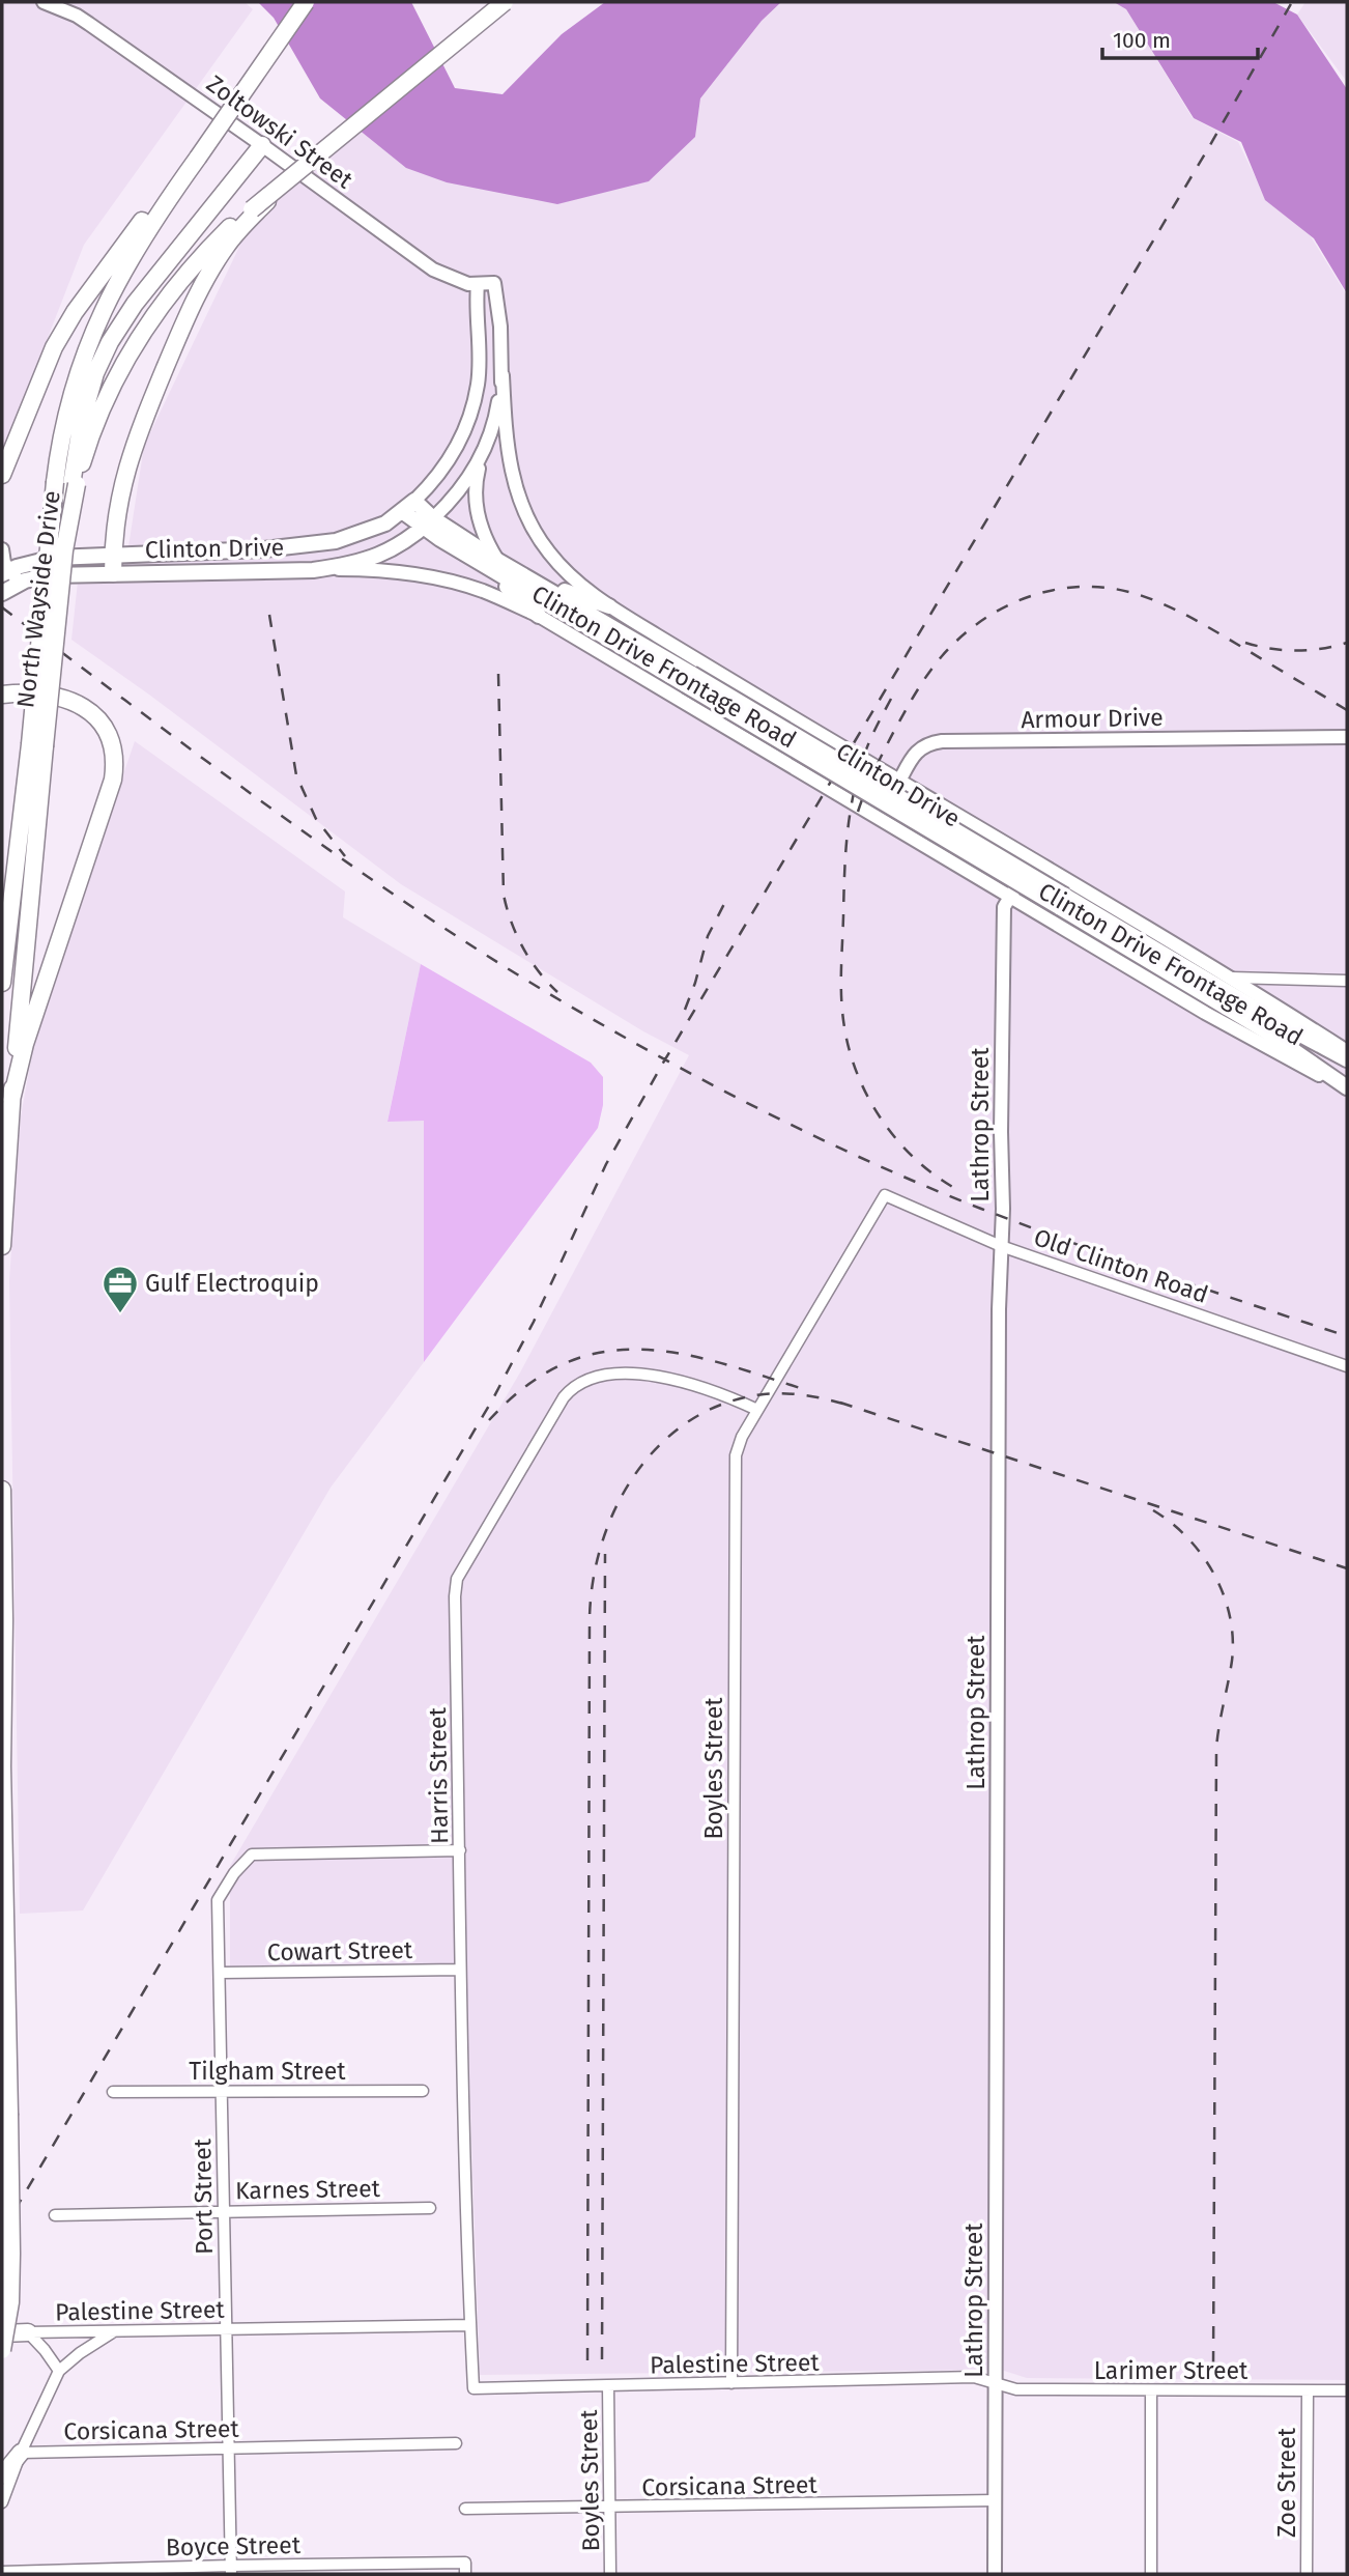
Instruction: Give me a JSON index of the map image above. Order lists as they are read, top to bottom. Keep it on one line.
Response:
{"streets":{"main road":["Clinton Drive","North Wayside Drive"],"street":["Zoltowski Street","Clinton Drive Frontage Road","Armour Drive","Lathrop Street","Old Clinton Road","Boyles Street","Harris Street","Cowart Street","Tilgham Street","Karnes Street","Port Street","Palestine Street","Larimer Street","Corsicana Street","Zoe Street","Boyce Street"]},"crossings":[["Zoltowski Street","Clinton Drive Frontage Road"],["Clinton Drive","Clinton Drive Frontage Road"],["Clinton Drive Frontage Road","Armour Drive"],["Clinton Drive Frontage Road","Lathrop Street"],["Lathrop Street","Old Clinton Road"],["Lathrop Street","Palestine Street"],["Lathrop Street","Larimer Street"],["Lathrop Street","Corsicana Street"],["Old Clinton Road","Boyles Street"],["Boyles Street","Harris Street"],["Boyles Street","Palestine Street"],["Boyles Street","Corsicana Street"],["Harris Street","Cowart Street"],["Harris Street","Port Street"],["Harris Street","Palestine Street"],["Cowart Street","Port Street"],["Tilgham Street","Port Street"],["Karnes Street","Port Street"],["Port Street","Palestine Street"],["Port Street","Corsicana Street"],["Port Street","Boyce Street"],["Palestine Street","Larimer Street"],["Larimer Street","Zoe Street"]],"places":{"office":["Gulf Electroquip"]},"scale_bar":"100 m"}
